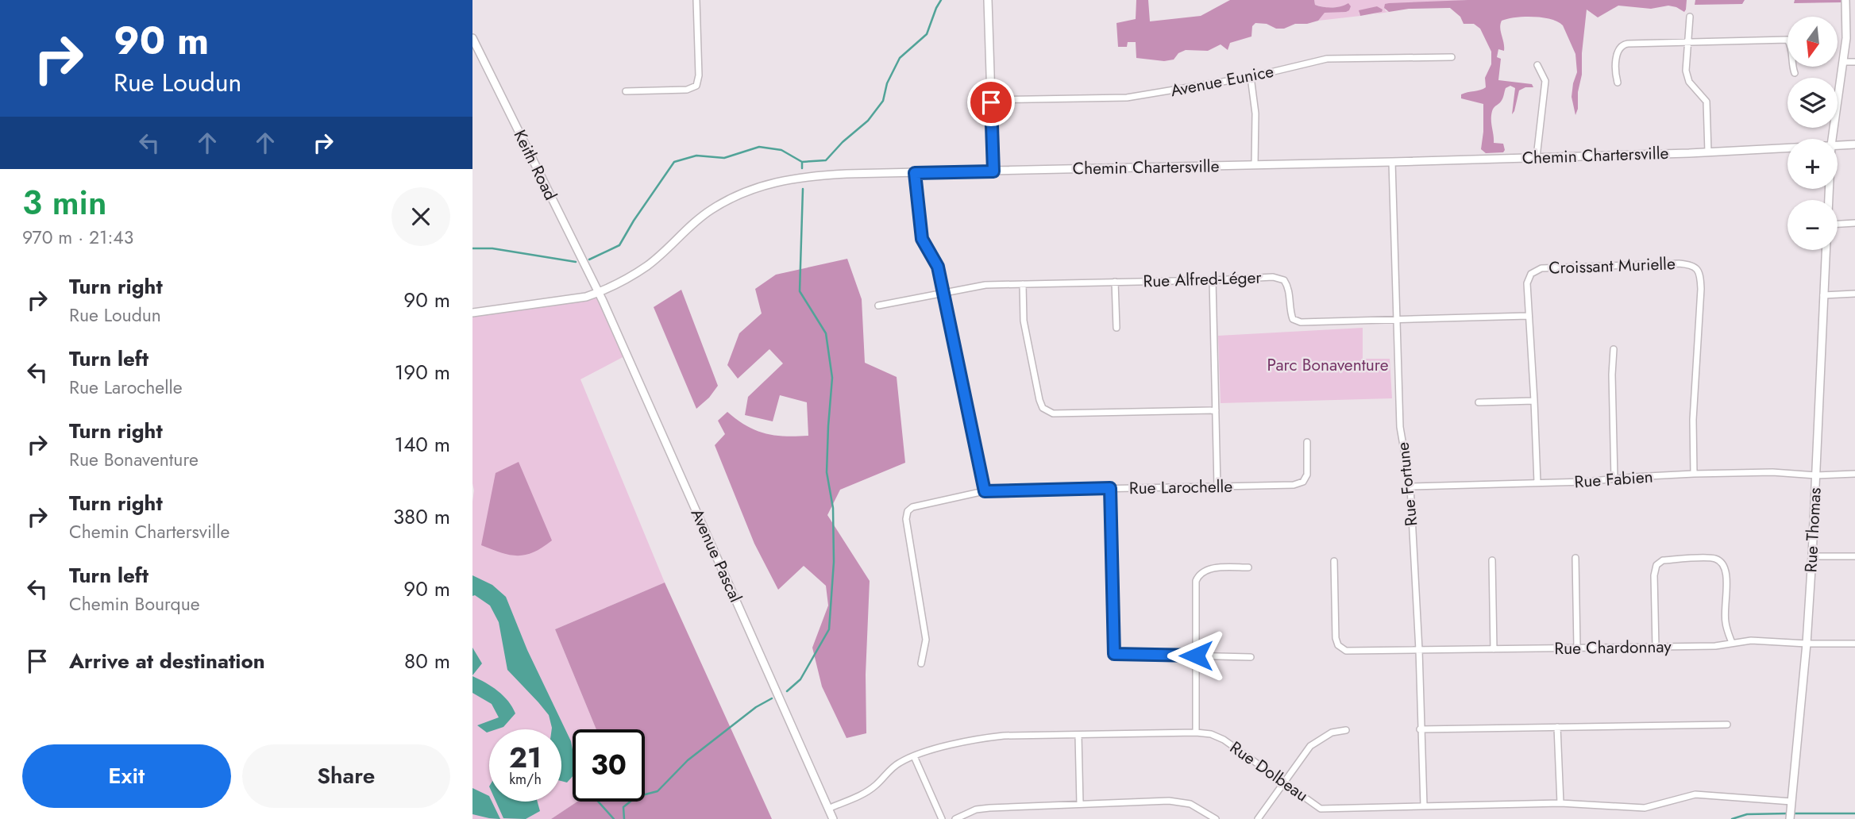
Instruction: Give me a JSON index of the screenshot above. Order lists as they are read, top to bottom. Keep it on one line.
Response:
{"streets":{"street":["Avenue Eunice","Chemin Chartersville","Keith Road","Croissant Murielle","Rue Alfred-Léger","Rue Fabien","Rue Fortune","Rue Larochelle","Rue Thomas","Avenue Pascal","Rue Chardonnay","Rue Dolbeau"]},"crossings":[["Chemin Chartersville","Keith Road"],["Chemin Chartersville","Rue Fortune"],["Chemin Chartersville","Avenue Pascal"],["Keith Road","Avenue Pascal"],["Croissant Murielle","Rue Alfred-Léger"],["Croissant Murielle","Rue Fabien"],["Rue Alfred-Léger","Rue Fortune"],["Rue Fabien","Rue Fortune"],["Rue Fabien","Rue Thomas"],["Rue Fortune","Rue Chardonnay"],["Rue Fortune","Rue Dolbeau"],["Rue Thomas","Rue Chardonnay"],["Rue Thomas","Rue Dolbeau"],["Avenue Pascal","Rue Dolbeau"]],"parks":["Parc Bonaventure"],"north":"bottom","page":{"turn":["90 m","Rue Loudun"],"map_buttons":["+","−"],"heading":["3 min","970 m · 21:43"],"list":[{"name":"Turn right","note":"Rue Loudun","value":"90 m"},{"name":"Turn left","note":"Rue Larochelle","value":"190 m"},{"name":"Turn right","note":"Rue Bonaventure","value":"140 m"},{"name":"Turn right","note":"Chemin Chartersville","value":"380 m"},{"name":"Turn left","note":"Chemin Bourque","value":"90 m"},{"name":"Arrive at destination","value":"80 m"}],"speed":"21 km/h","limit":"30","buttons":["Exit","Share"]}}
